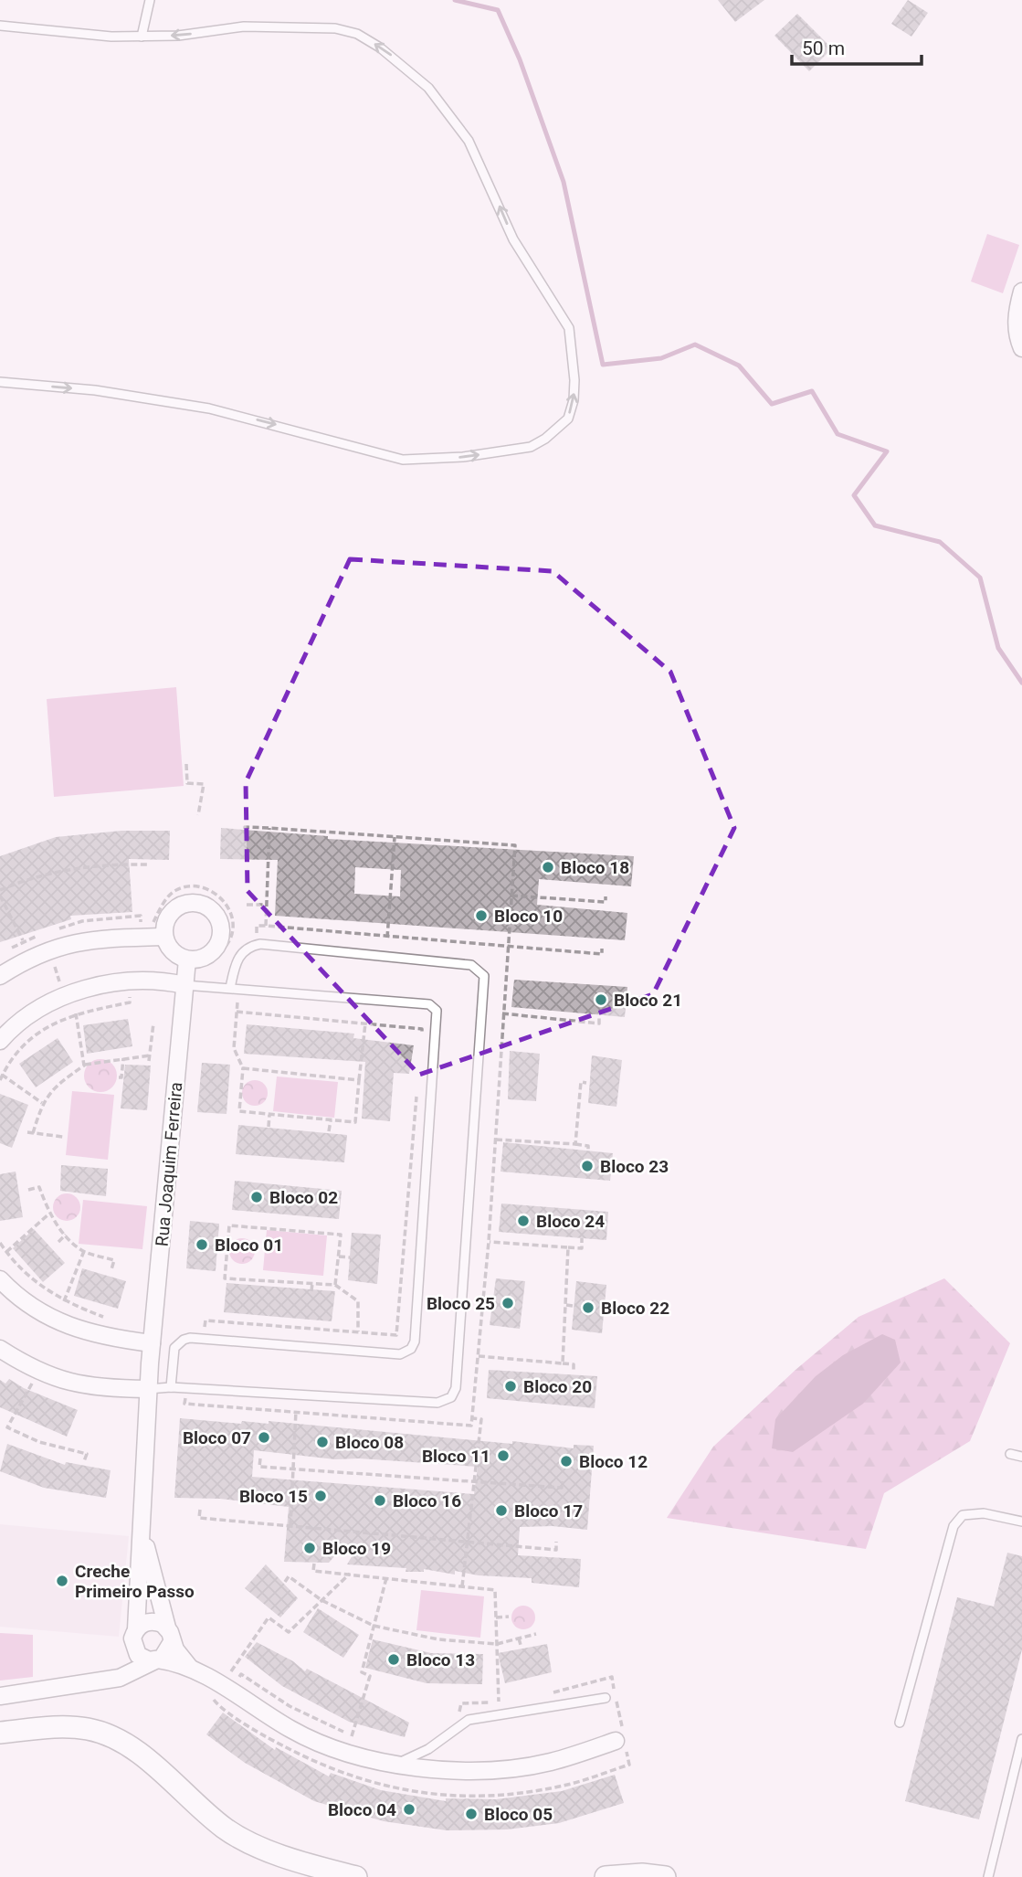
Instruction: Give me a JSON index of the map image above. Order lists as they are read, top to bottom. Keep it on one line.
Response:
{"streets":{"street":["Rua Joaquim Ferreira"]},"places":["Bloco 18","Bloco 10","Bloco 21","Bloco 23","Bloco 02","Bloco 24","Bloco 01","Bloco 25","Bloco 22","Bloco 20","Bloco 07","Bloco 08","Bloco 11","Bloco 12","Bloco 15","Bloco 16","Bloco 17","Bloco 19","Creche Primeiro Passo","Bloco 13","Bloco 04","Bloco 05"],"scale_bar":"50 m"}
